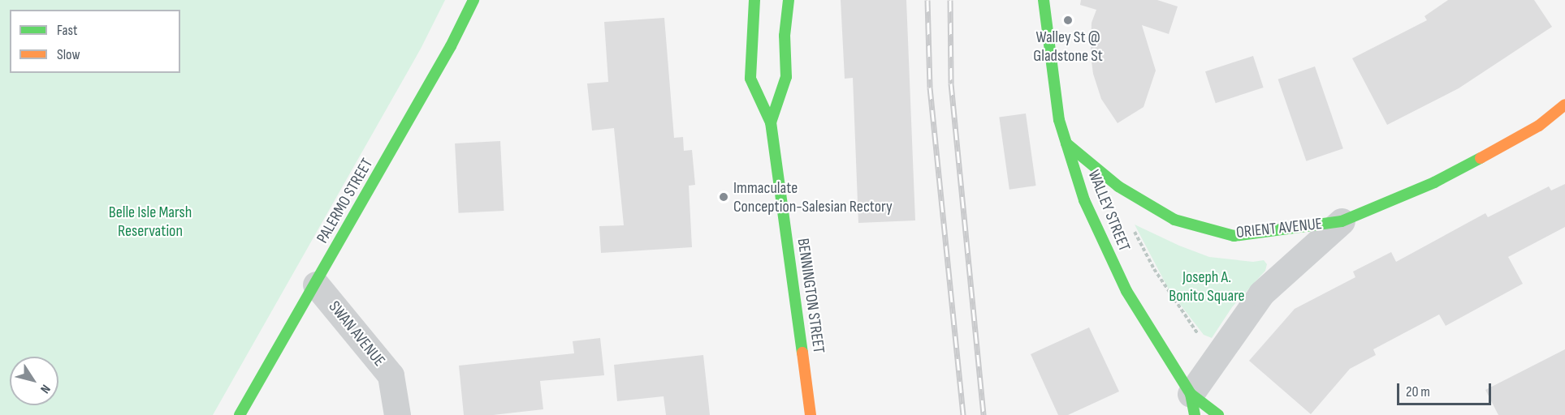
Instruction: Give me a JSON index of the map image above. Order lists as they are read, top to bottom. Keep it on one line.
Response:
{"streets":{"street":["PALERMO STREET","WALLEY STREET","ORIENT AVENUE","BENNINGTON STREET","SWAN AVENUE"]},"crossings":[["PALERMO STREET","SWAN AVENUE"],["WALLEY STREET","ORIENT AVENUE"]],"parks":["Belle Isle Marsh Reservation","Joseph A. Bonito Square"],"places":["Walley St @ Gladstone St","Immaculate Conception-Salesian Rectory"],"legend":["Fast","Slow"],"scale_bar":"20 m","north":"bottom right"}
